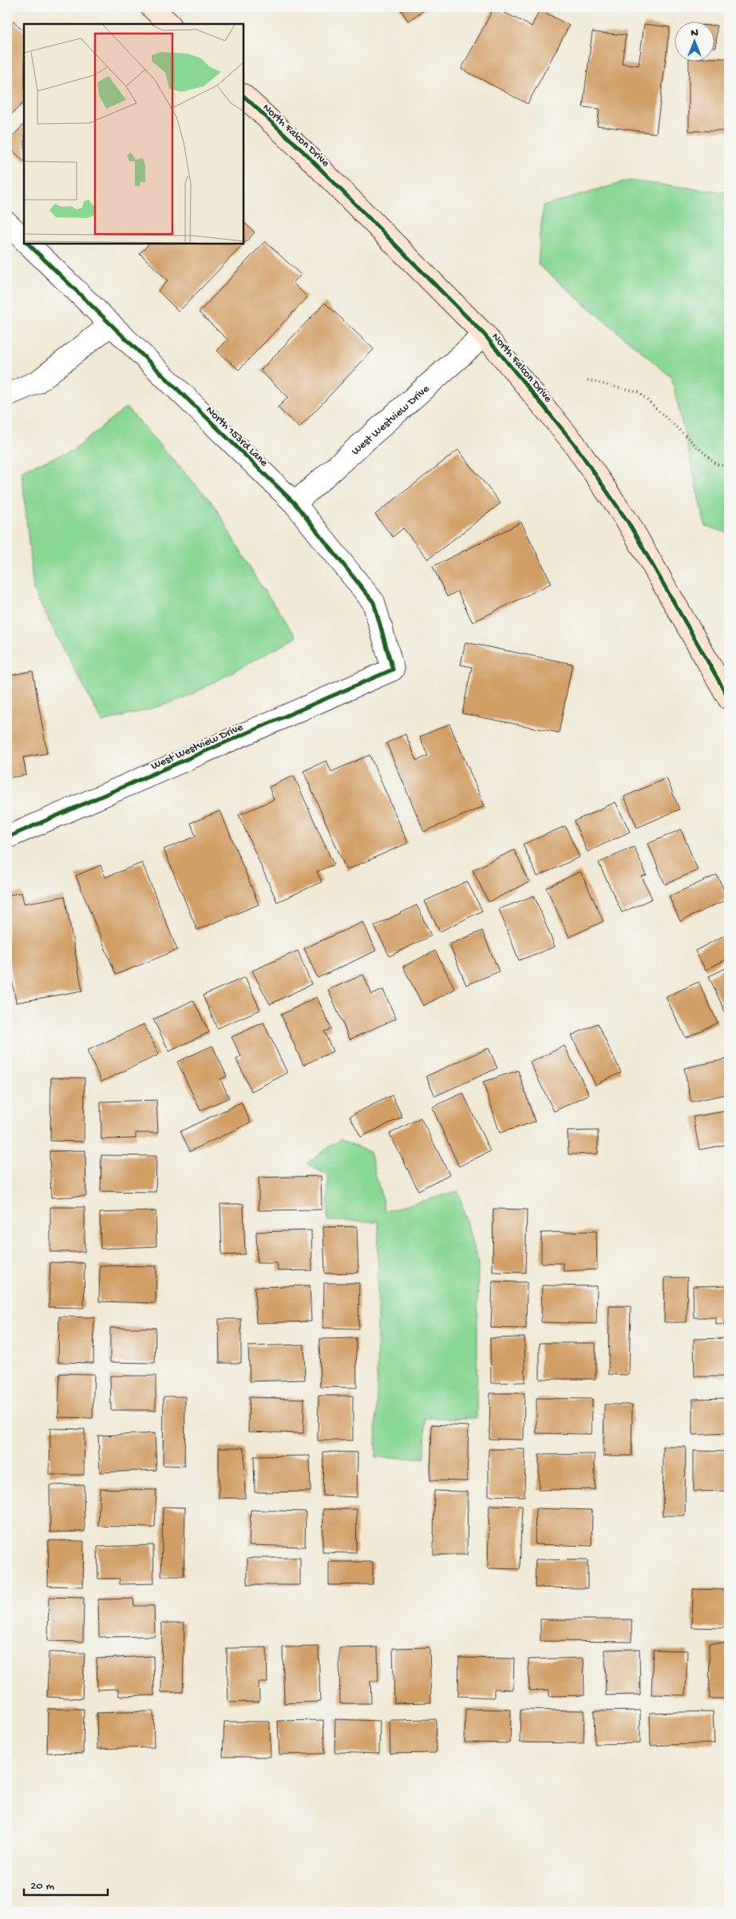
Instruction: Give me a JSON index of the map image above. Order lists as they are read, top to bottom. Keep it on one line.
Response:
{"streets":{"street":["North Falcon Drive","West Westview Drive","North 153rd Lane"]},"crossings":[["North Falcon Drive","West Westview Drive"],["West Westview Drive","North 153rd Lane"]],"scale_bar":"20 m","north":"top"}
